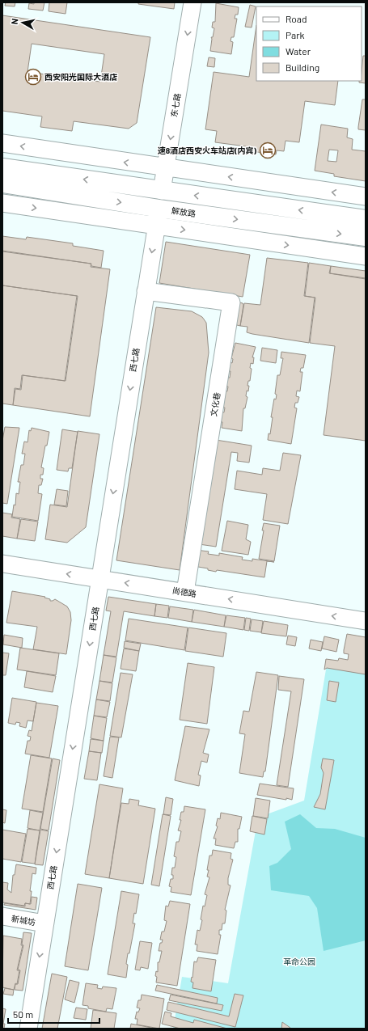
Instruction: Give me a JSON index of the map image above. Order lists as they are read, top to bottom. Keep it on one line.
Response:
{"streets":{"main road":["东七路","解放路"],"street":["西七路","文化巷","尚德路","新城坊"]},"crossings":[["东七路","解放路"],["东七路","西七路"],["解放路","西七路"],["西七路","文化巷"],["西七路","尚德路"],["西七路","新城坊"],["文化巷","尚德路"]],"one_way":["东七路","西七路","尚德路"],"parks":["革命公园"],"places":{"hotel":["西安阳光国际大酒店","速8酒店西安火车站店(内宾)"]},"legend":["Road","Park","Water","Building"],"scale_bar":"50 m","north":"left"}
